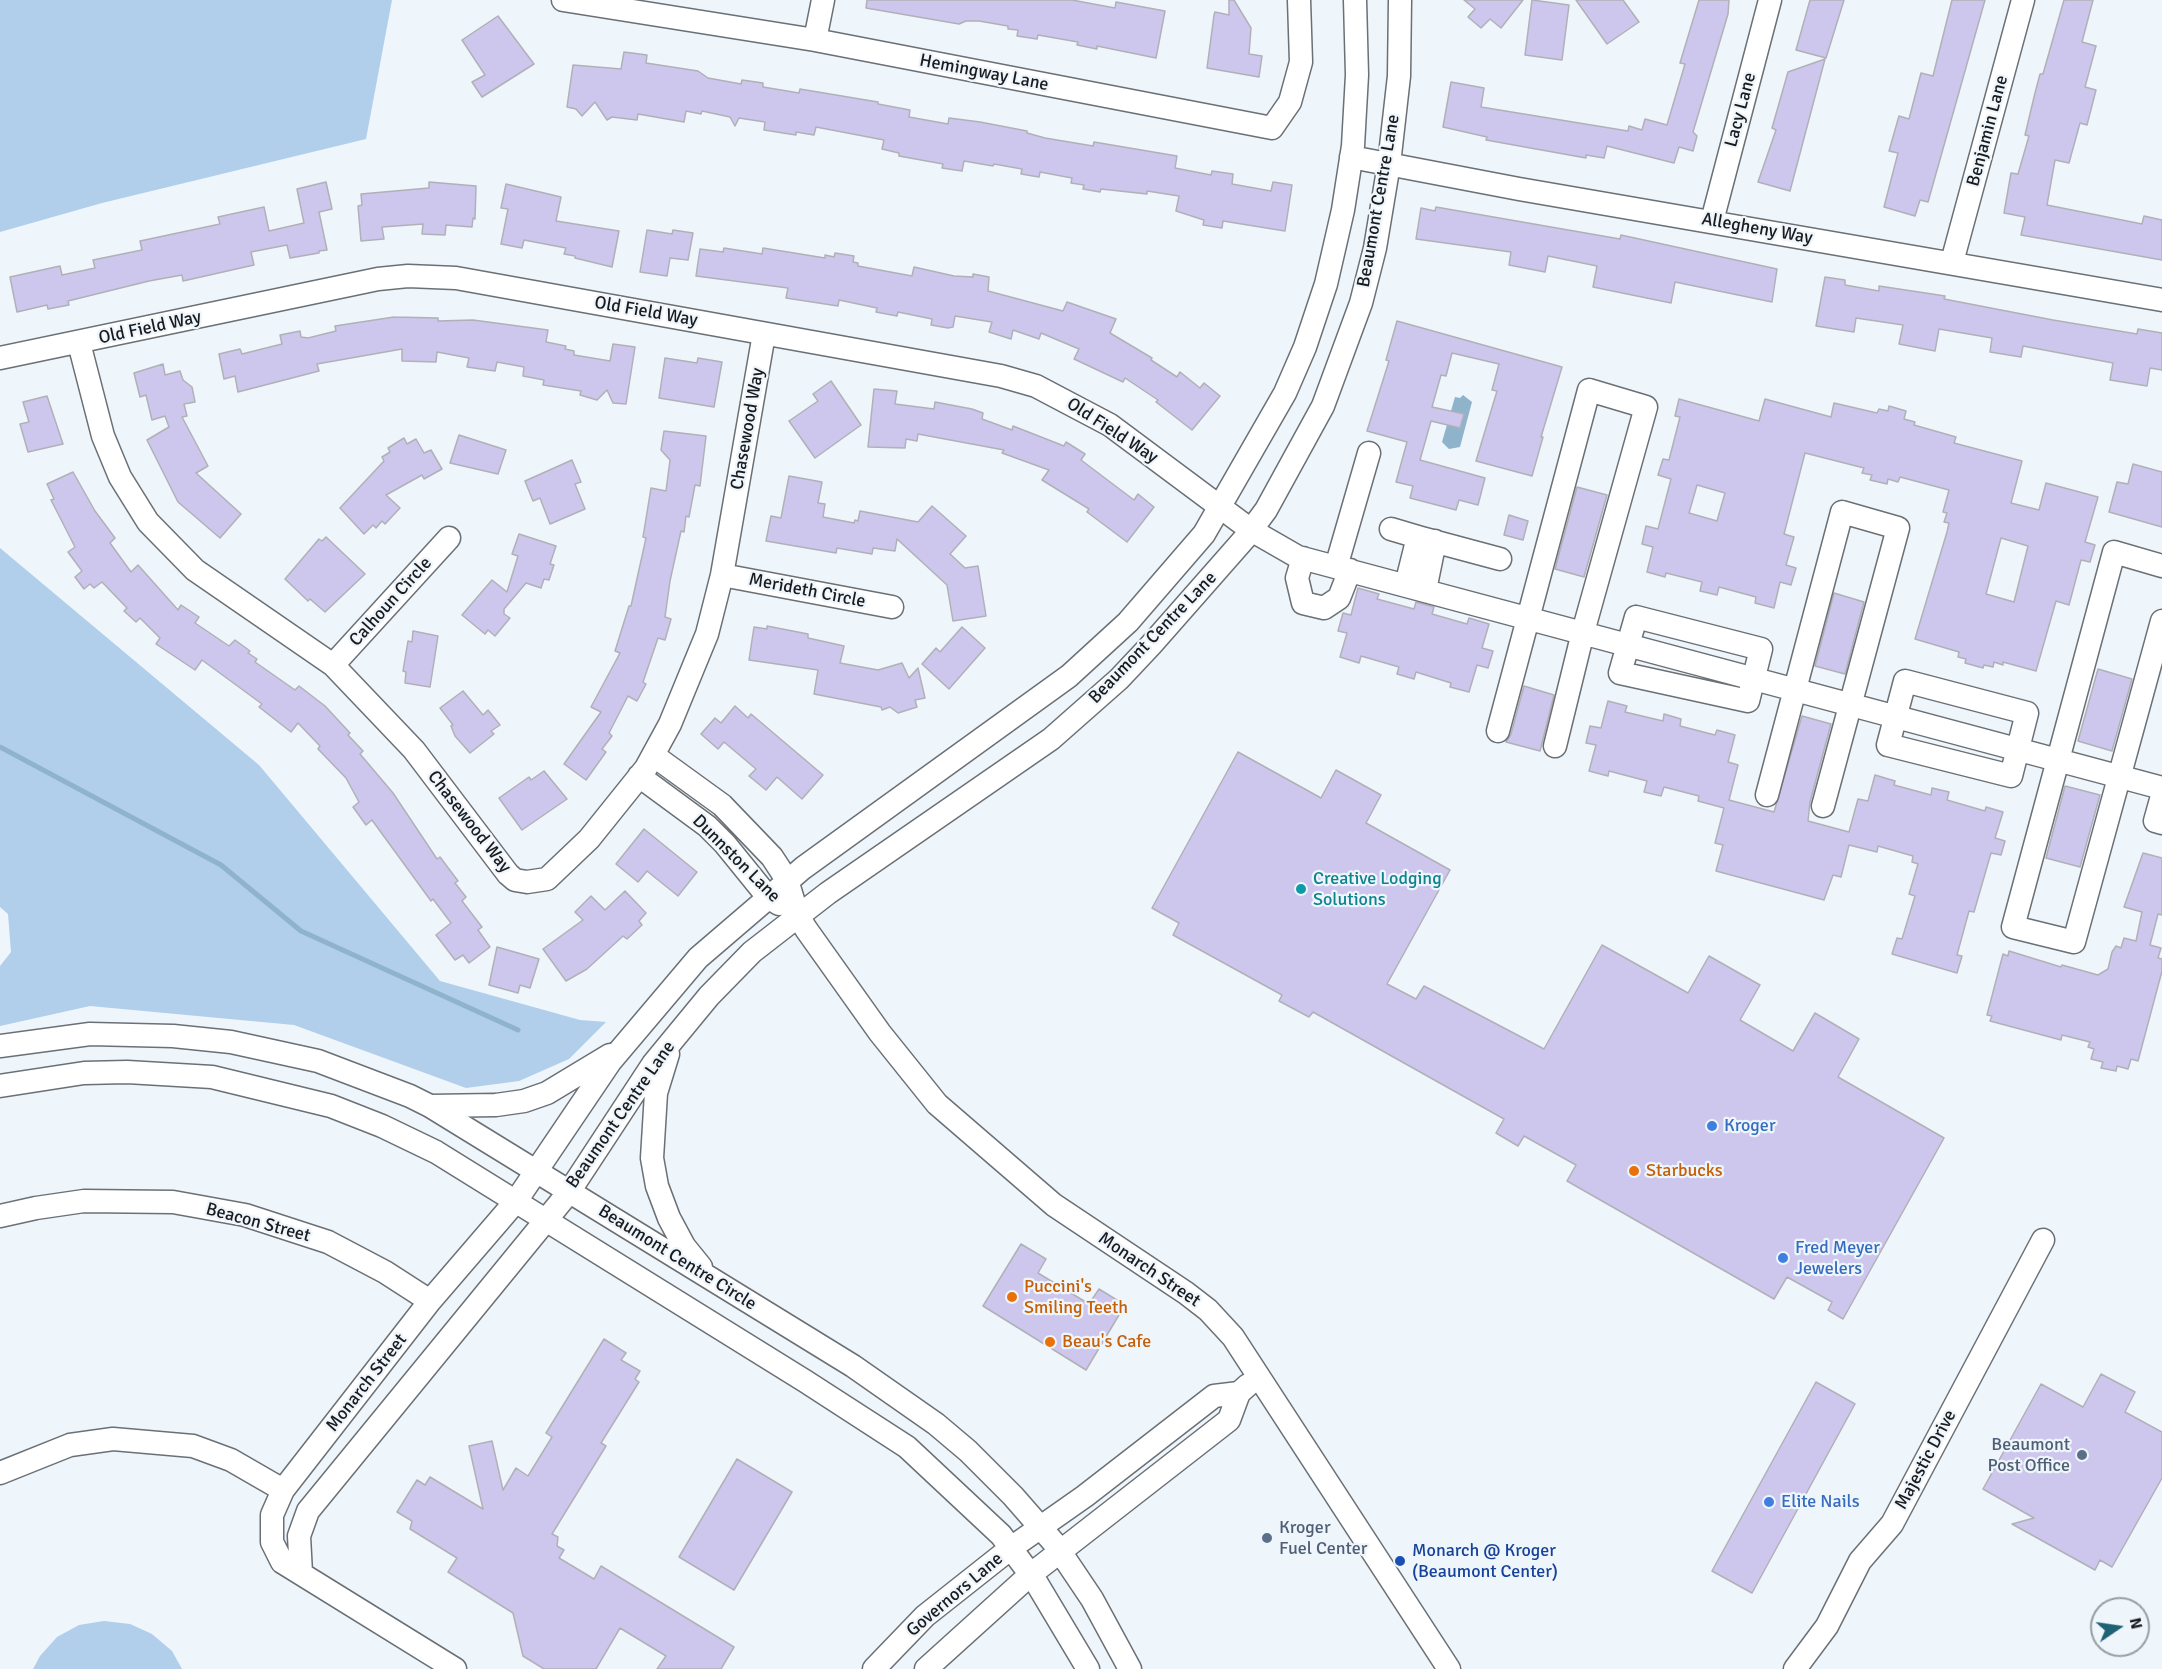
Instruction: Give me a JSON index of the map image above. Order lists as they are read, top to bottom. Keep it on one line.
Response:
{"streets":{"street":["Hemingway Lane","Lacy Lane","Benjamin Lane","Beaumont Centre Lane","Allegheny Way","Old Field Way","Chasewood Way","Merideth Circle","Calhoun Circle","Dunnston Lane","Beacon Street","Beaumont Centre Circle","Monarch Street","Majestic Drive","Governors Lane"]},"crossings":[["Lacy Lane","Allegheny Way"],["Benjamin Lane","Allegheny Way"],["Beaumont Centre Lane","Allegheny Way"],["Beaumont Centre Lane","Old Field Way"],["Beaumont Centre Lane","Dunnston Lane"],["Beaumont Centre Lane","Beaumont Centre Circle"],["Beaumont Centre Lane","Monarch Street"],["Old Field Way","Chasewood Way"],["Chasewood Way","Merideth Circle"],["Chasewood Way","Calhoun Circle"],["Chasewood Way","Dunnston Lane"],["Dunnston Lane","Monarch Street"],["Beacon Street","Monarch Street"],["Beaumont Centre Circle","Monarch Street"],["Beaumont Centre Circle","Governors Lane"]],"places":["Creative Lodging Solutions","Kroger","Starbucks","Fred Meyer Jewelers","Puccini's Smiling Teeth","Beau's Cafe","Beaumont Post Office","Elite Nails","Kroger Fuel Center","Monarch @ Kroger (Beaumont Center)"],"north":"right"}
